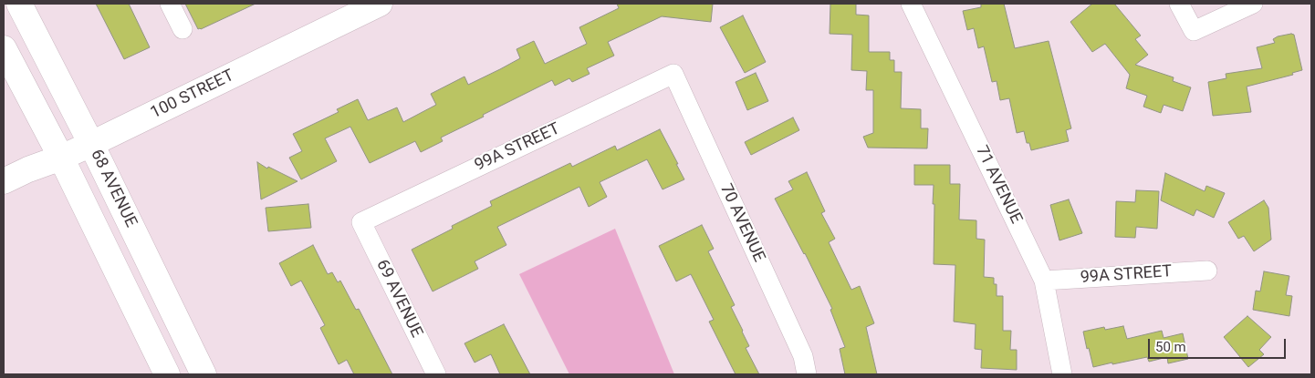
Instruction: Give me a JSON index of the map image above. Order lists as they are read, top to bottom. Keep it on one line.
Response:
{"streets":{"main road":["100 STREET","68 AVENUE"],"street":["99A STREET","71 AVENUE","70 AVENUE","69 AVENUE"]},"crossings":[["100 STREET","68 AVENUE"],["99A STREET","71 AVENUE"],["99A STREET","70 AVENUE"],["99A STREET","69 AVENUE"]],"scale_bar":"50 m"}
